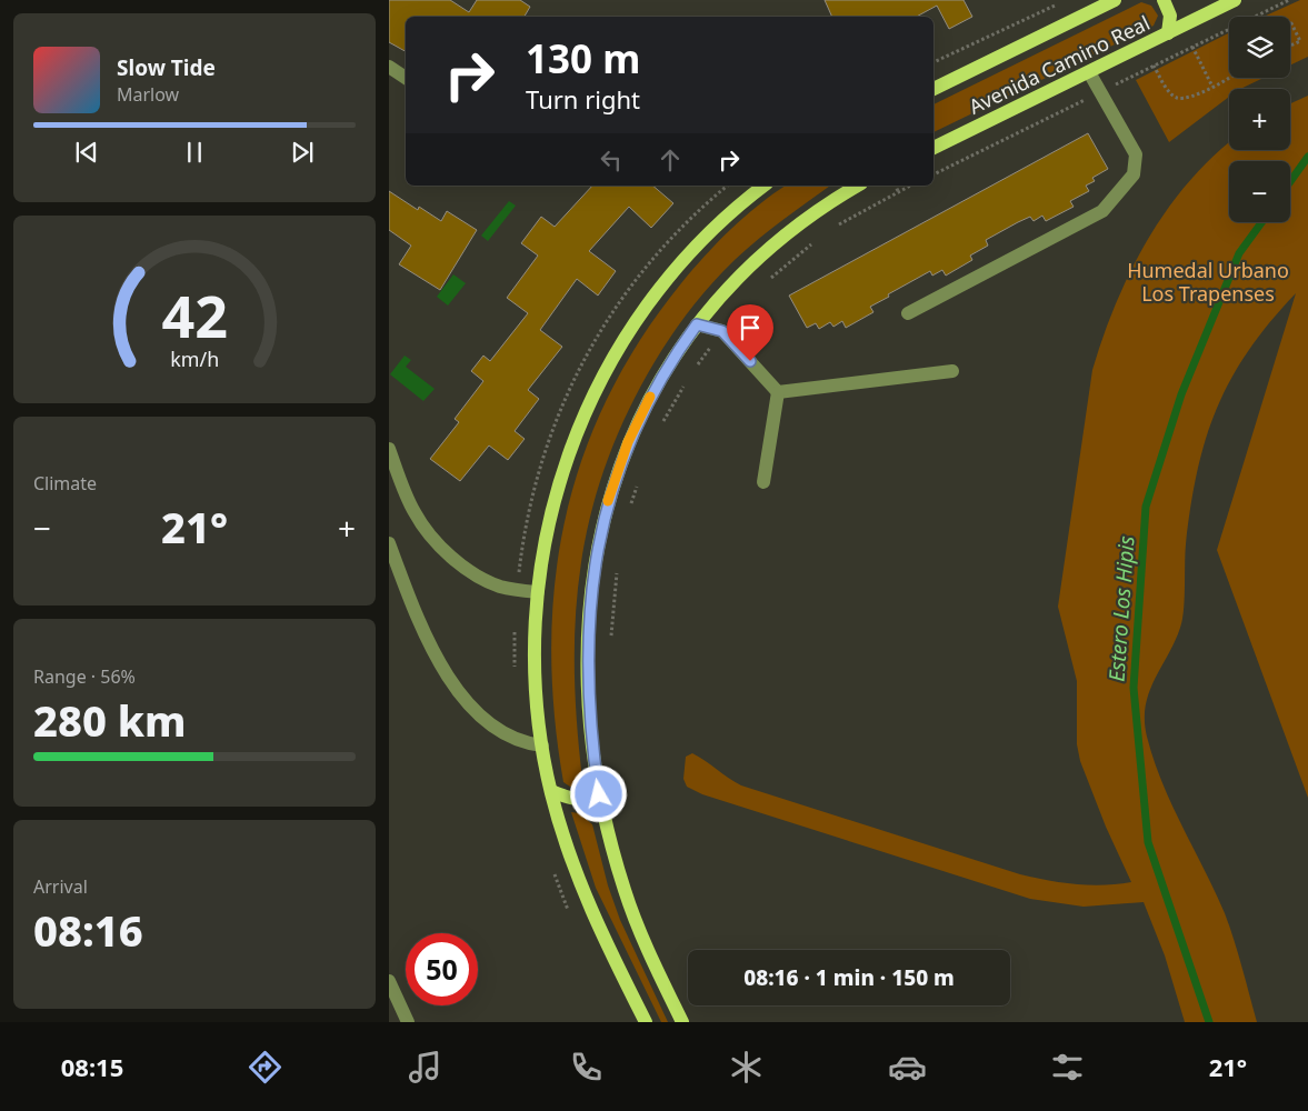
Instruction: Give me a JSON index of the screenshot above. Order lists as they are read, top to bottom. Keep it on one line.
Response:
{"streets":{"main road":["Avenida Camino Real"]},"water":["Estero Los Hipis"],"parks":["Humedal Urbano Los Trapenses"],"page":{"map_buttons":["+","−"],"turn":["130 m","Turn right"],"song":["Slow Tide","Marlow"],"tile":["Climate",["Range · 56%","280 km"],["Arrival","08:16"]],"heat":["−","21°","+"],"limit":"50","trip":"08:16 · 1 min · 150 m","tabs":["08:15","21°"],"gauge":["42","km/h"]}}
